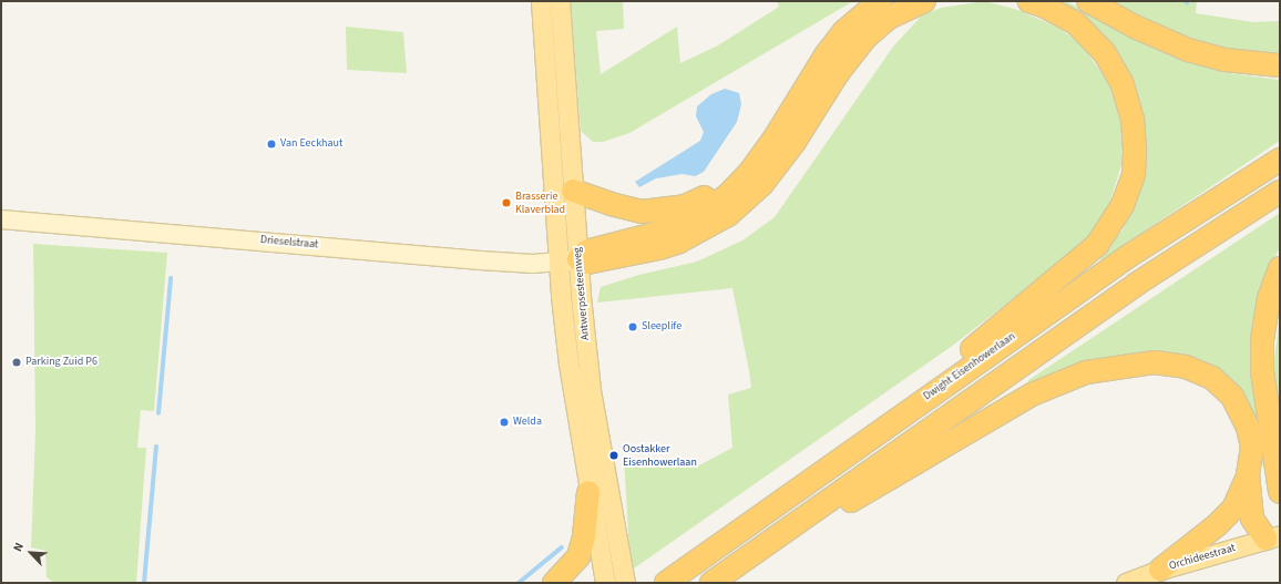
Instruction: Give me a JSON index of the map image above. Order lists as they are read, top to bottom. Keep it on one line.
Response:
{"streets":{"highway":["Dwight Eisenhowerlaan"],"main road":["Antwerpsesteenweg","Orchideestraat"],"street":["Drieselstraat"]},"crossings":[["Drieselstraat","Antwerpsesteenweg"]],"places":["Van Eeckhaut","Brasserie Klaverblad","Sleeplife","Parking Zuid P6","Welda","Oostakker Eisenhowerlaan"],"north":"top left"}
